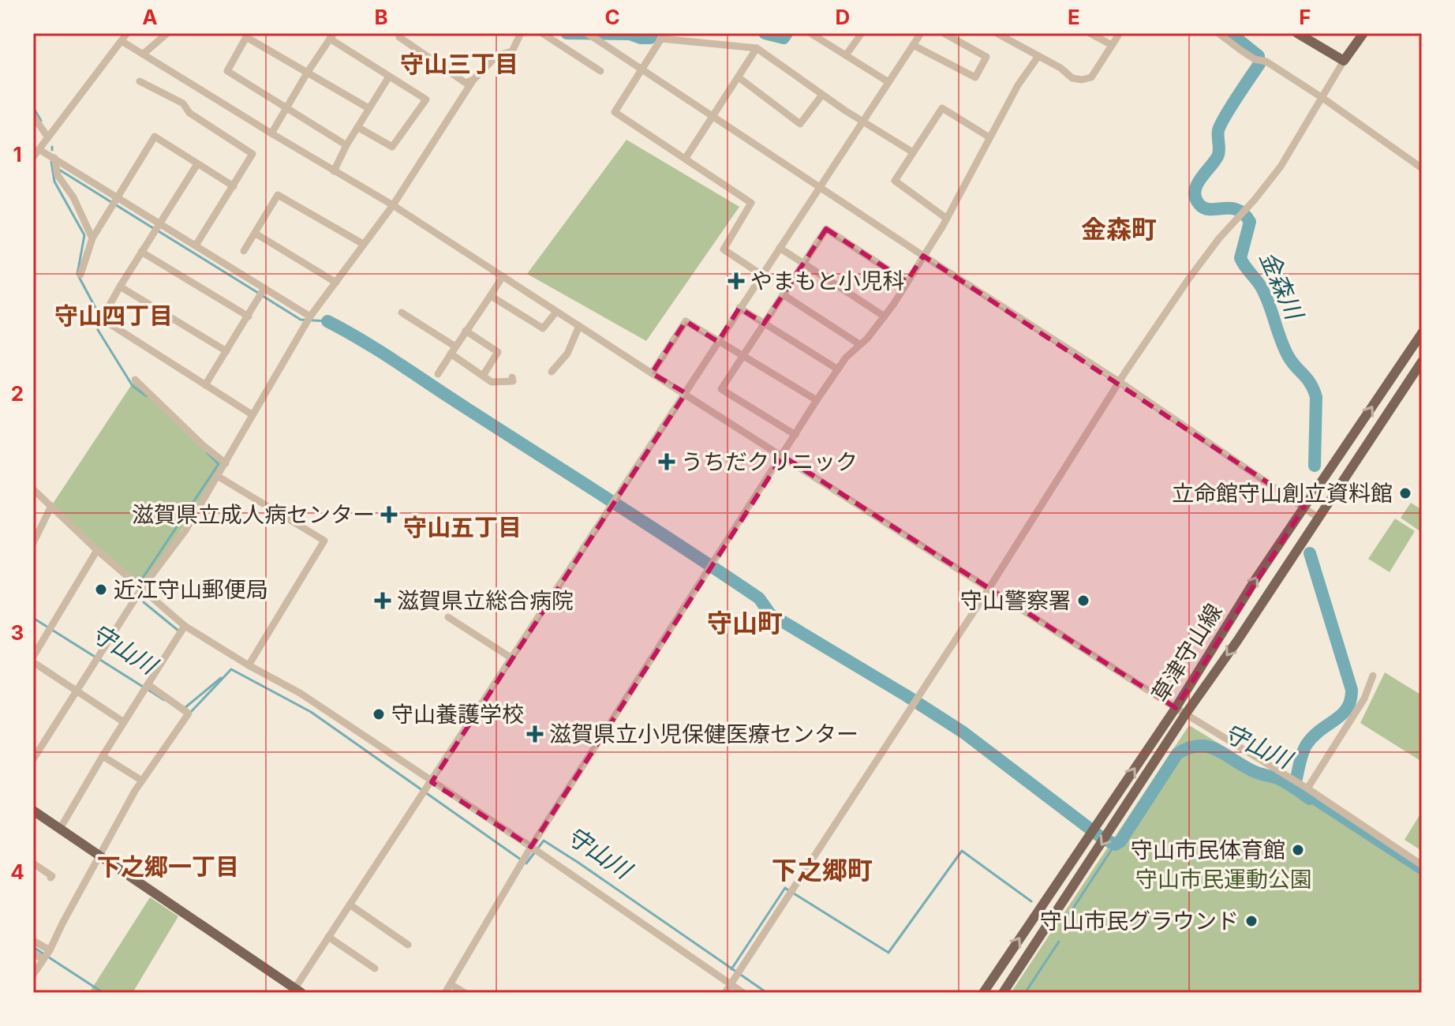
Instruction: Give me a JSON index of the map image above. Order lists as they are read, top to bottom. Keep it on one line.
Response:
{"streets":{"main road":["草津守山線"]},"districts":["守山三丁目","金森町","守山四丁目","守山五丁目","守山町","下之郷一丁目","下之郷町"],"water":["金森川","守山川"],"parks":["守山市民運動公園"],"places":{"health":["やまもと小児科","うちだクリニック","滋賀県立成人病センター","滋賀県立総合病院","滋賀県立小児保健医療センター"],"other":["立命館守山創立資料館","近江守山郵便局","守山警察署","守山養護学校","守山市民体育館","守山市民グラウンド"]},"grid":{"columns":["A","B","C","D","E","F"],"rows":["1","2","3","4"]}}
